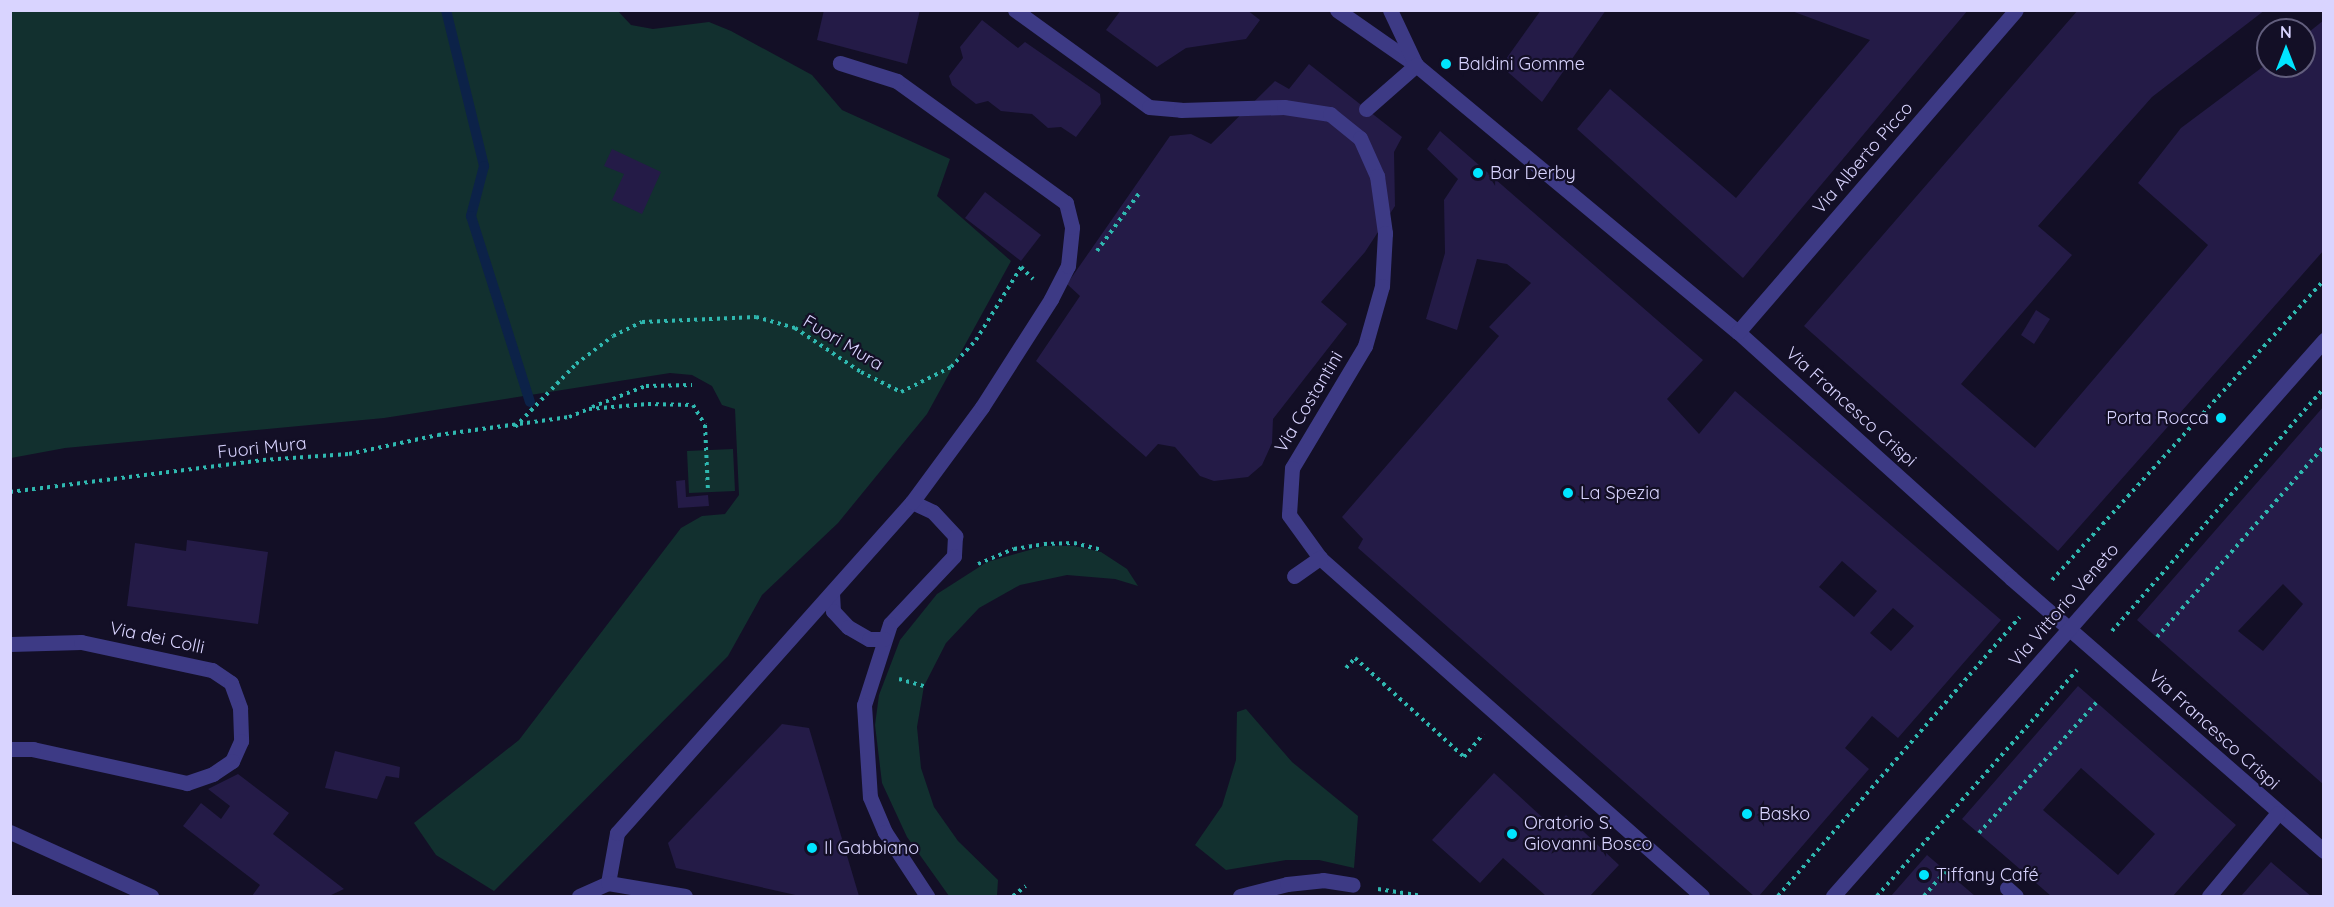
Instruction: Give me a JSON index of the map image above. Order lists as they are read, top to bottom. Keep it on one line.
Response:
{"streets":{"street":["Via Alberto Picco","Via Costantini","Via Francesco Crispi","Via Vittorio Veneto","Via dei Colli"],"path":["Fuori Mura"]},"crossings":[["Via Alberto Picco","Via Francesco Crispi"],["Via Francesco Crispi","Via Vittorio Veneto"]],"places":["Baldini Gomme","Bar Derby","Porta Rocca","La Spezia","Basko","Oratorio S. Giovanni Bosco","Il Gabbiano","Tiffany Café"],"north":"top"}
